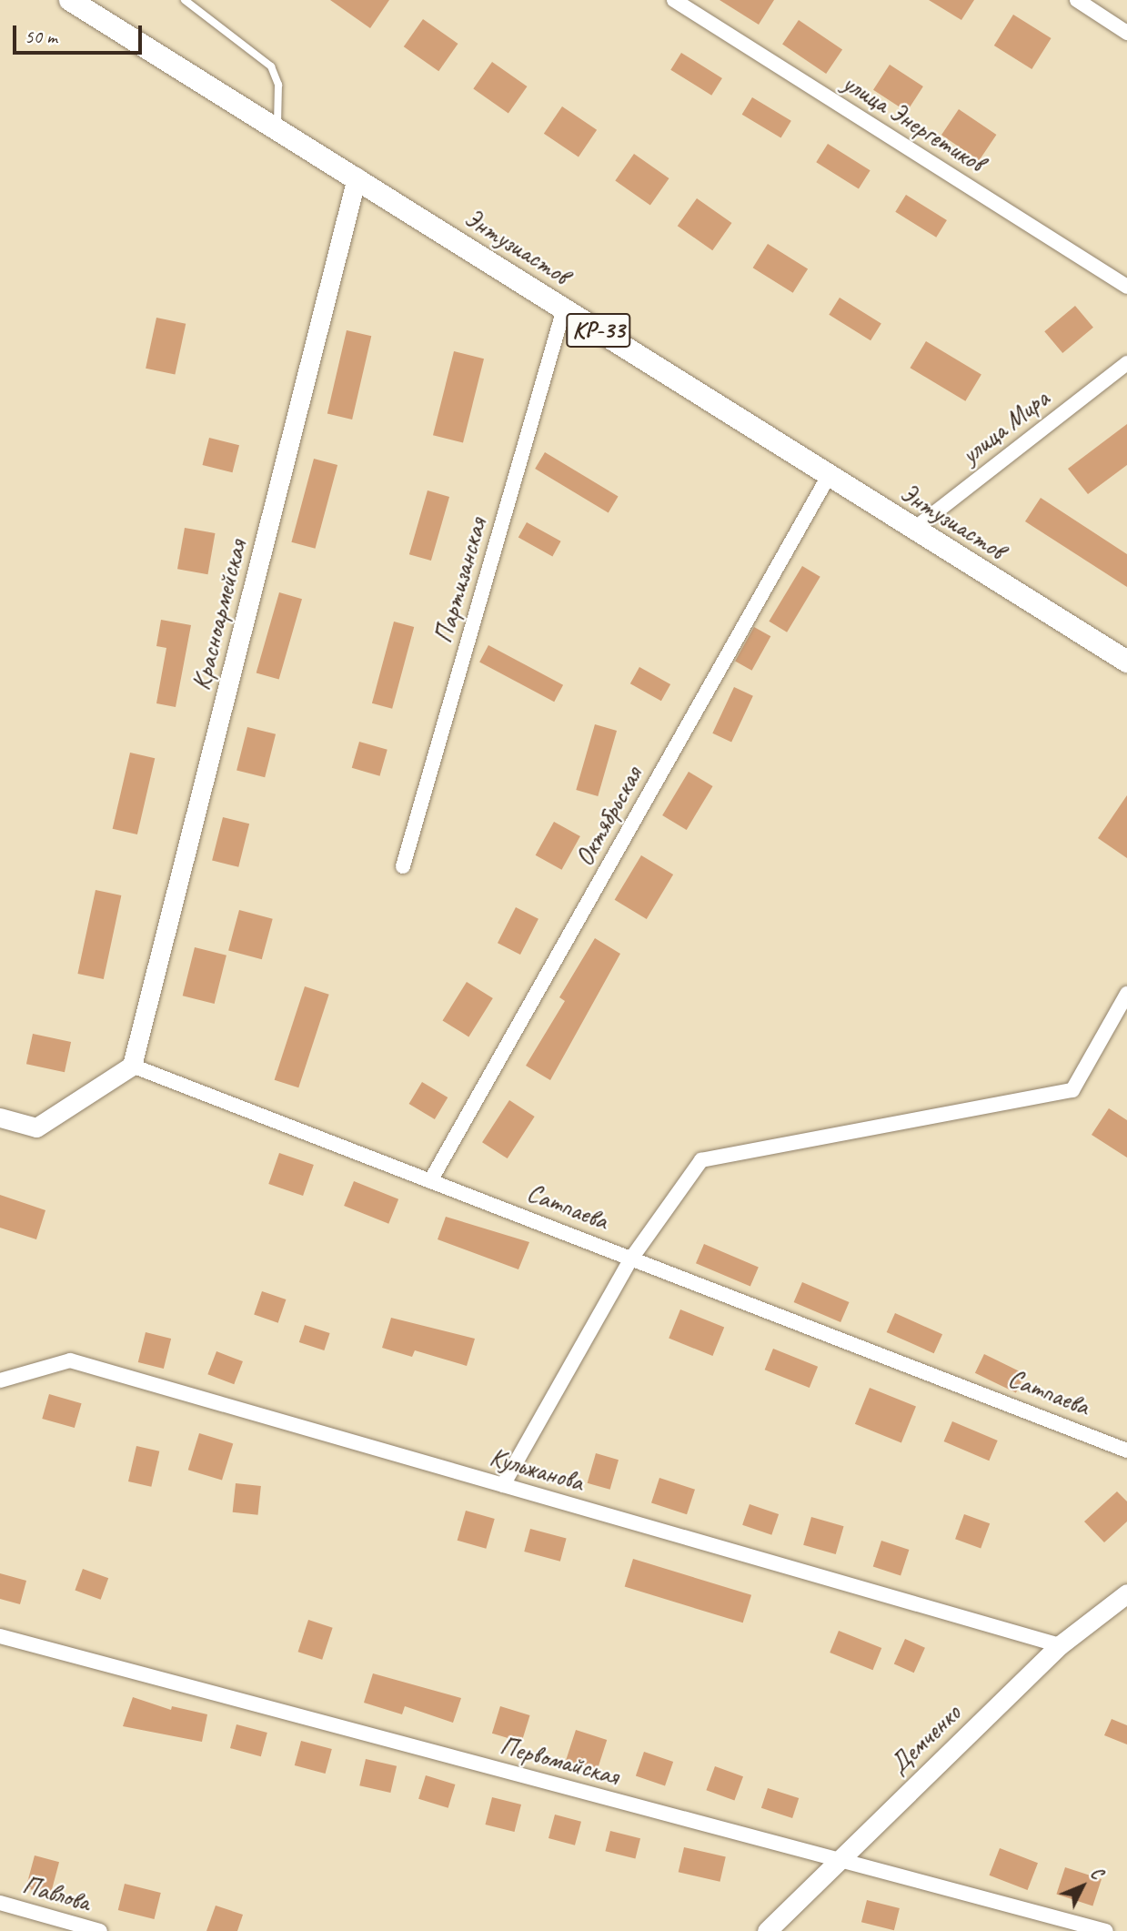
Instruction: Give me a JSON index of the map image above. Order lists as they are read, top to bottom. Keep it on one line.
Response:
{"streets":{"main road":["Энтузиастов","KP-33"],"street":["улица Энергетиков","улица Мира","Партизанская","Красноармейская","Октябрьская","Сатпаева","Кульжанова","Демченко","Первомайская","Павлова"]},"crossings":[["Энтузиастов","улица Мира"],["Энтузиастов","Партизанская"],["Энтузиастов","Красноармейская"],["Энтузиастов","Октябрьская"],["Красноармейская","Сатпаева"],["Октябрьская","Сатпаева"],["Кульжанова","Демченко"],["Демченко","Первомайская"]],"scale_bar":"50 m","north":"top right"}
